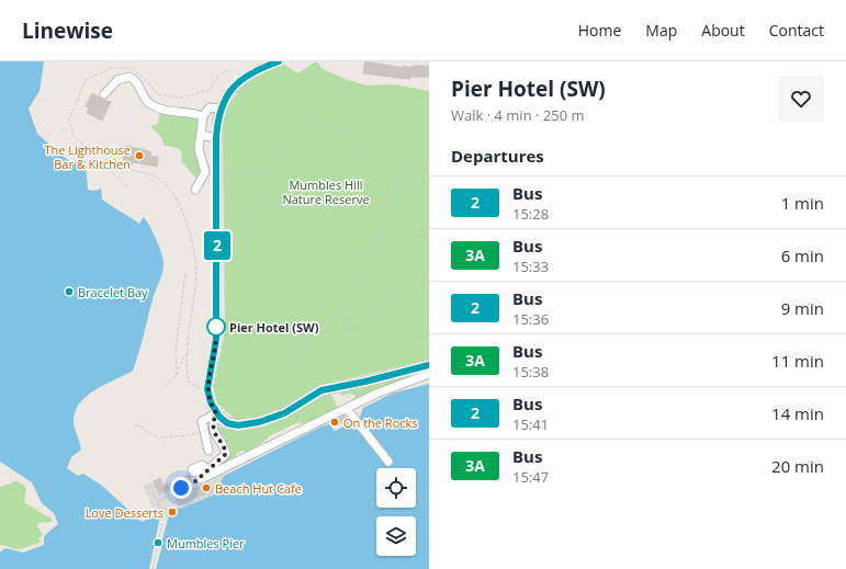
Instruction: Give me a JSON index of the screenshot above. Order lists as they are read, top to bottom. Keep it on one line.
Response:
{"parks":["Mumbles Hill Nature Reserve"],"places":["The Lighthouse Bar & Kitchen","Bracelet Bay","Pier Hotel (SW)","On the Rocks","Beach Hut Cafe","Love Desserts","Mumbles Pier"],"lines":["bus line 2"],"page":{"header":"Linewise","nav":["Home","Map","About","Contact"],"on_map":"2","heading":[["Pier Hotel (SW)","Walk · 4 min · 250 m"],"Departures"],"list":[{"mark":"2","name":"Bus","note":"15:28","value":"1 min"},{"mark":"3A","name":"Bus","note":"15:33","value":"6 min"},{"mark":"2","name":"Bus","note":"15:36","value":"9 min"},{"mark":"3A","name":"Bus","note":"15:38","value":"11 min"},{"mark":"2","name":"Bus","note":"15:41","value":"14 min"},{"mark":"3A","name":"Bus","note":"15:47","value":"20 min"}]}}
